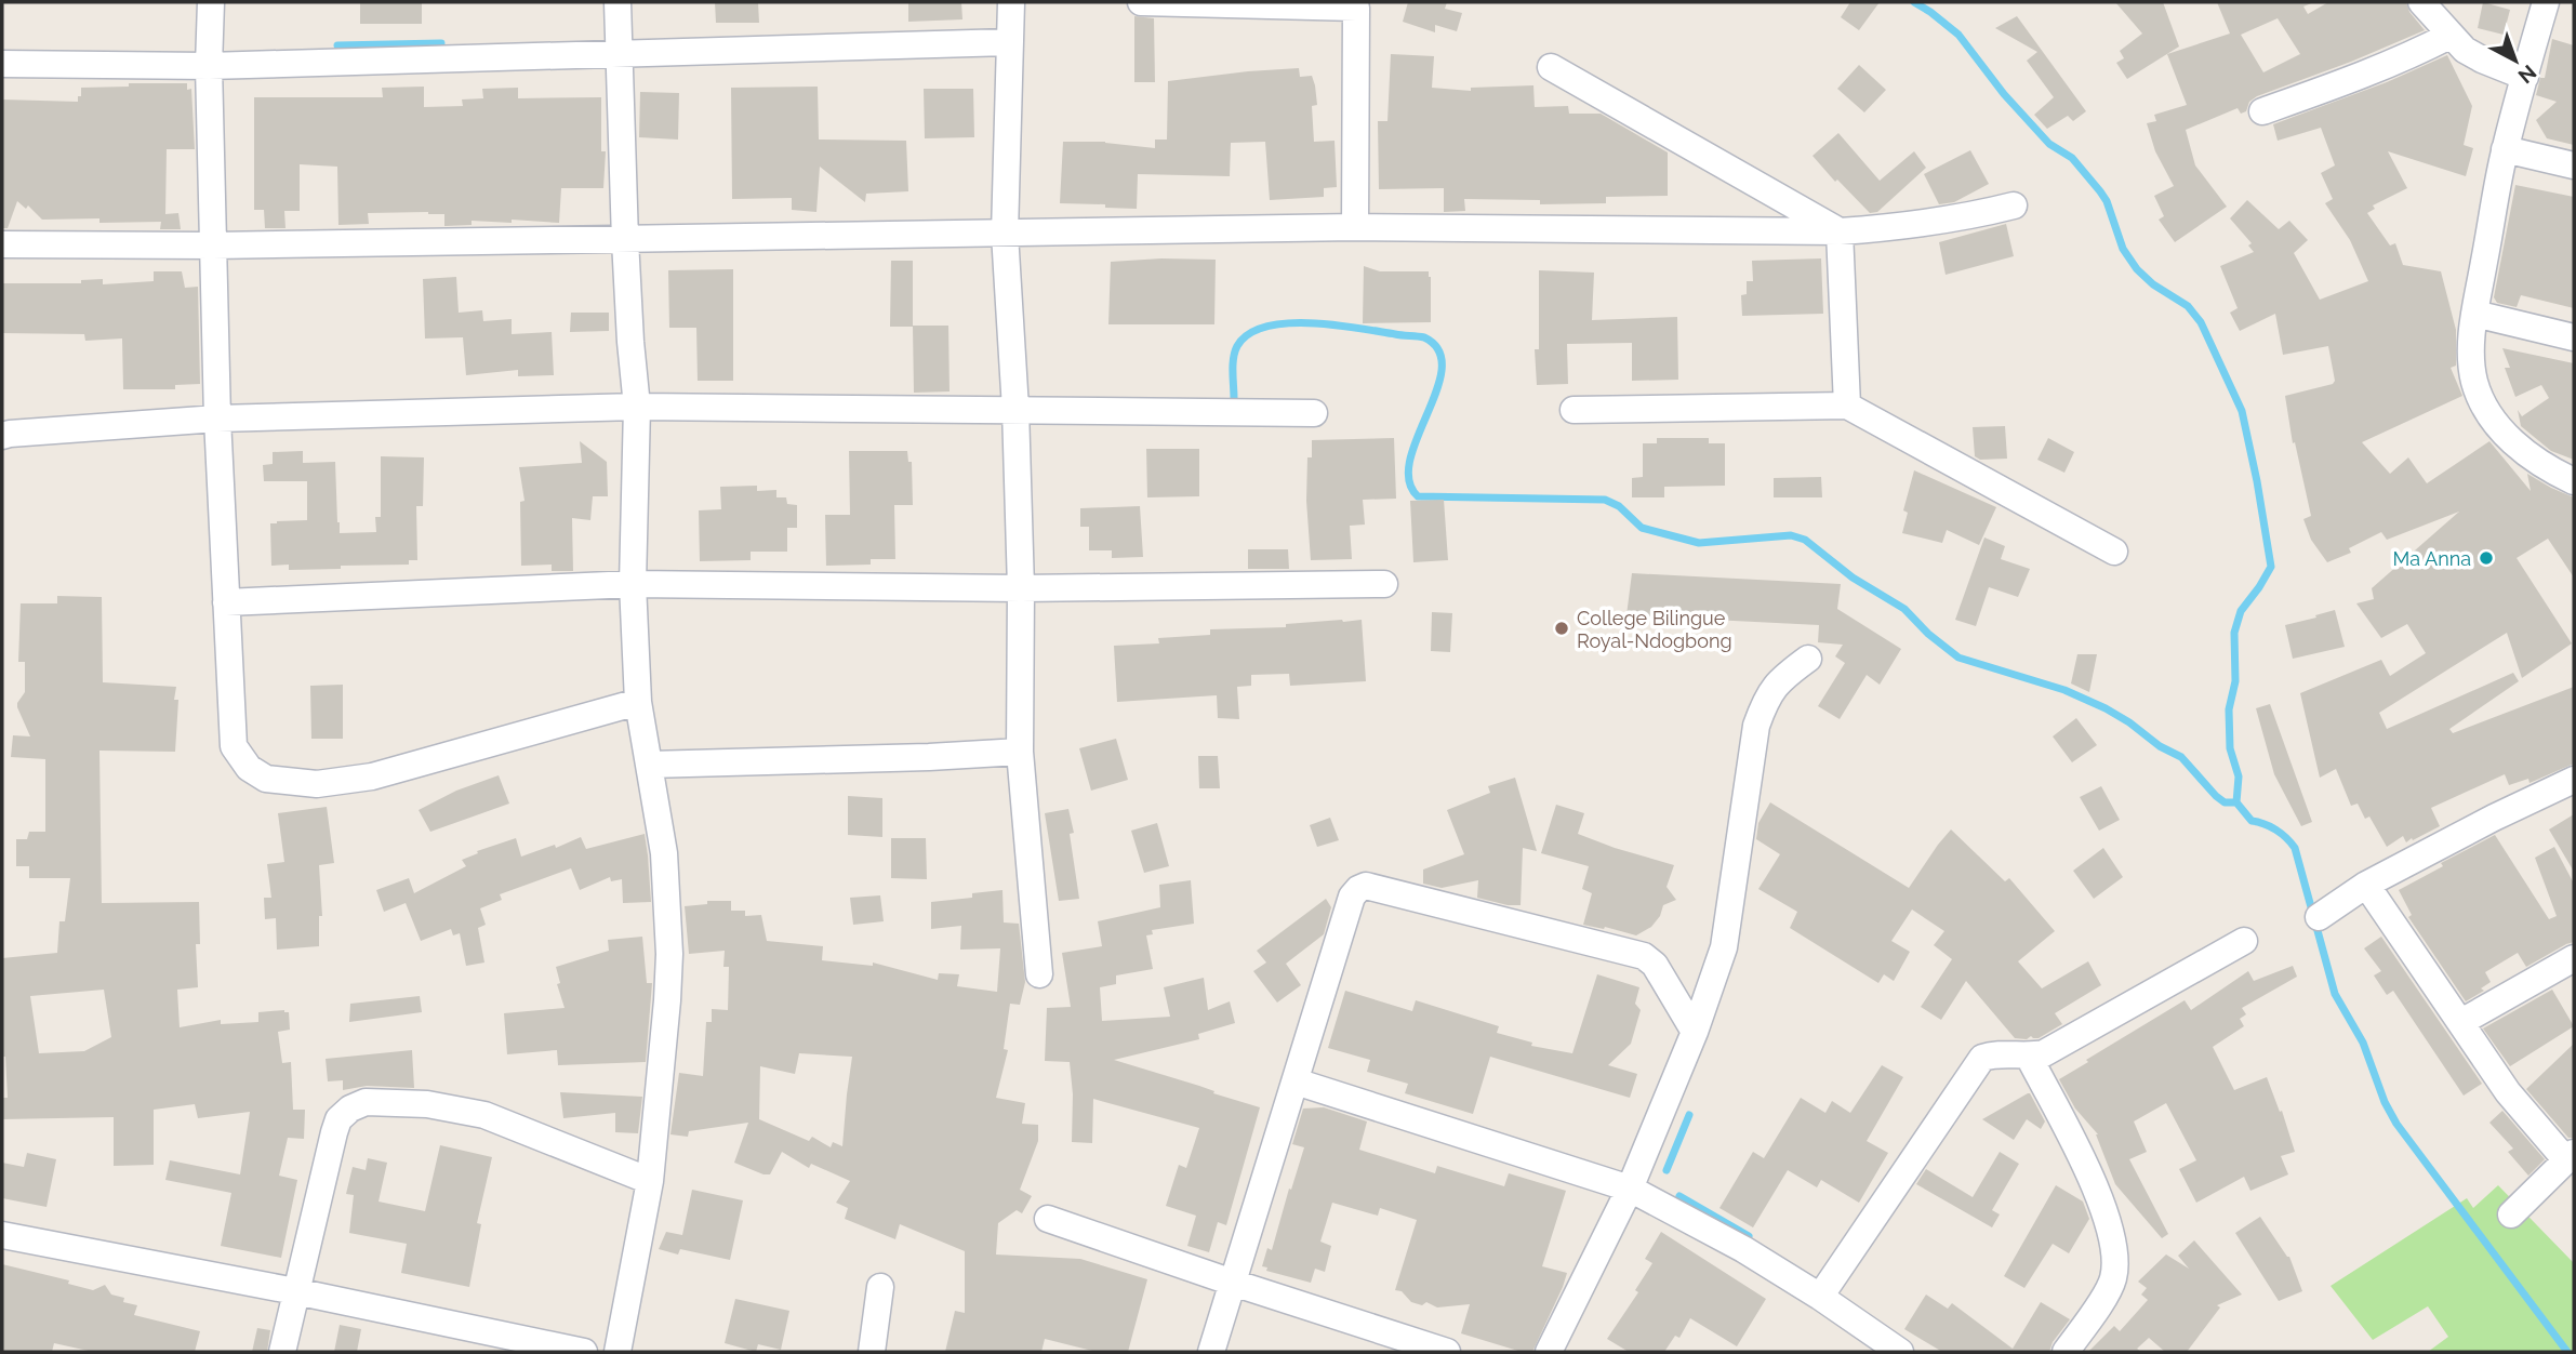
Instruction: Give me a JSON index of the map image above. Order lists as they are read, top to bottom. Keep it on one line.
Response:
{"places":["Ma Anna","College Bilingue Royal-Ndogbong"],"north":"bottom right"}
